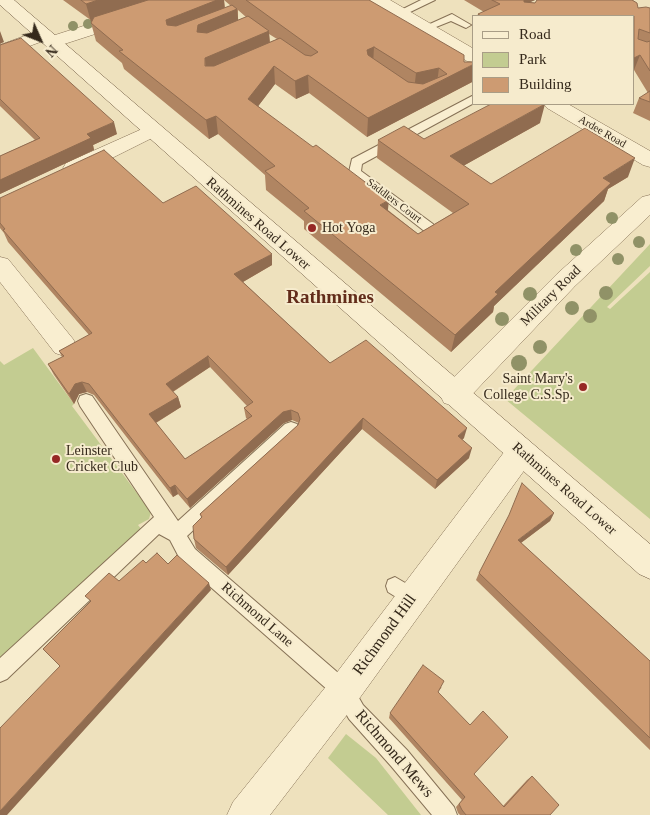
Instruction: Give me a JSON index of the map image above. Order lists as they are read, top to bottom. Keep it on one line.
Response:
{"streets":{"street":["Ardee Road","Rathmines Road Lower","Military Road","Richmond Hill"],"lane":["Saddlers Court","Richmond Lane","Richmond Mews"]},"crossings":[["Rathmines Road Lower","Military Road"],["Rathmines Road Lower","Richmond Hill"],["Richmond Lane","Richmond Hill"],["Richmond Lane","Richmond Mews"],["Richmond Hill","Richmond Mews"]],"districts":["Rathmines"],"places":["Hot Yoga","Saint Mary's College C.S.Sp.","Leinster Cricket Club"],"legend":["Road","Park","Building"],"north":"bottom right"}
